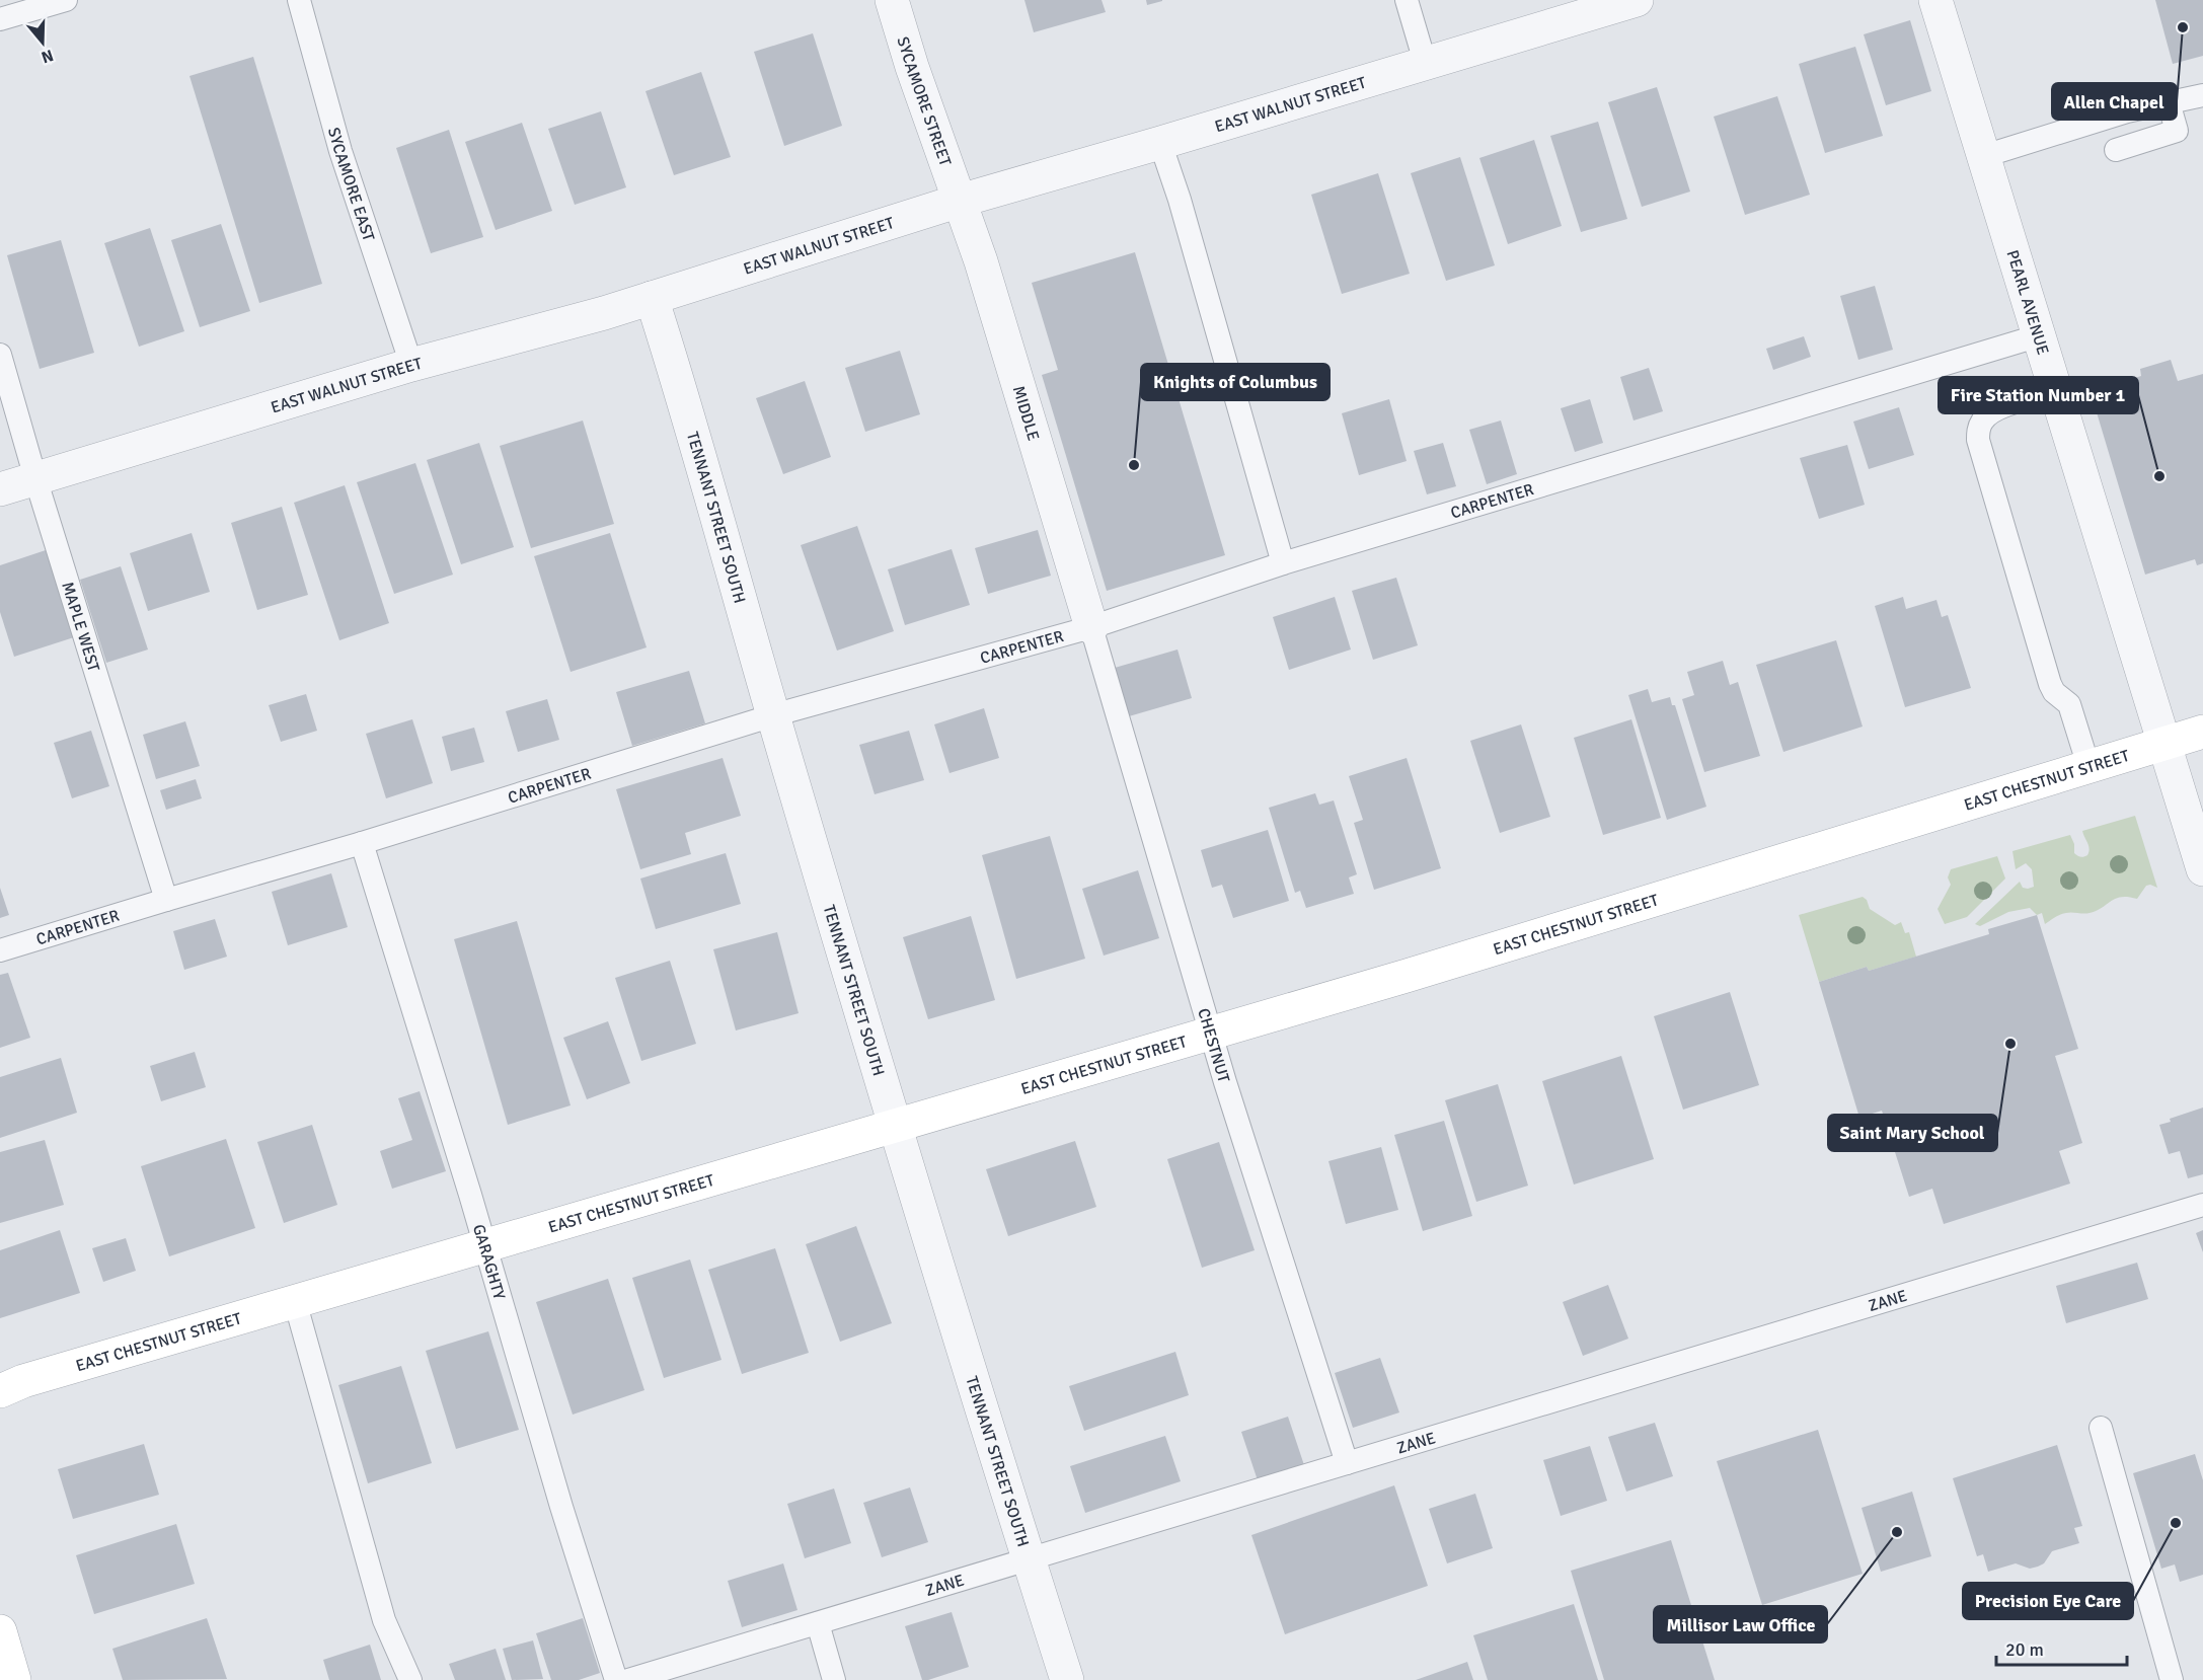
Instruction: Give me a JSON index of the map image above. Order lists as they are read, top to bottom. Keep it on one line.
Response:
{"streets":{"street":["SYCAMORE STREET","EAST WALNUT STREET","PEARL AVENUE","MIDDLE","TENNANT STREET SOUTH","EAST CHESTNUT STREET"],"lane":["SYCAMORE EAST","CARPENTER","MAPLE WEST","CHESTNUT","GARAGHTY","ZANE"]},"crossings":[["SYCAMORE STREET","EAST WALNUT STREET"],["SYCAMORE STREET","MIDDLE"],["EAST WALNUT STREET","SYCAMORE EAST"],["EAST WALNUT STREET","MIDDLE"],["EAST WALNUT STREET","TENNANT STREET SOUTH"],["EAST WALNUT STREET","MAPLE WEST"],["PEARL AVENUE","CARPENTER"],["PEARL AVENUE","EAST CHESTNUT STREET"],["MIDDLE","CARPENTER"],["MIDDLE","CHESTNUT"],["CARPENTER","TENNANT STREET SOUTH"],["CARPENTER","MAPLE WEST"],["CARPENTER","CHESTNUT"],["CARPENTER","GARAGHTY"],["TENNANT STREET SOUTH","EAST CHESTNUT STREET"],["TENNANT STREET SOUTH","ZANE"],["EAST CHESTNUT STREET","CHESTNUT"],["EAST CHESTNUT STREET","GARAGHTY"],["CHESTNUT","ZANE"]],"places":["Allen Chapel","Knights of Columbus","Fire Station Number 1","Saint Mary School","Precision Eye Care","Millisor Law Office"],"scale_bar":"20 m","north":"bottom"}
